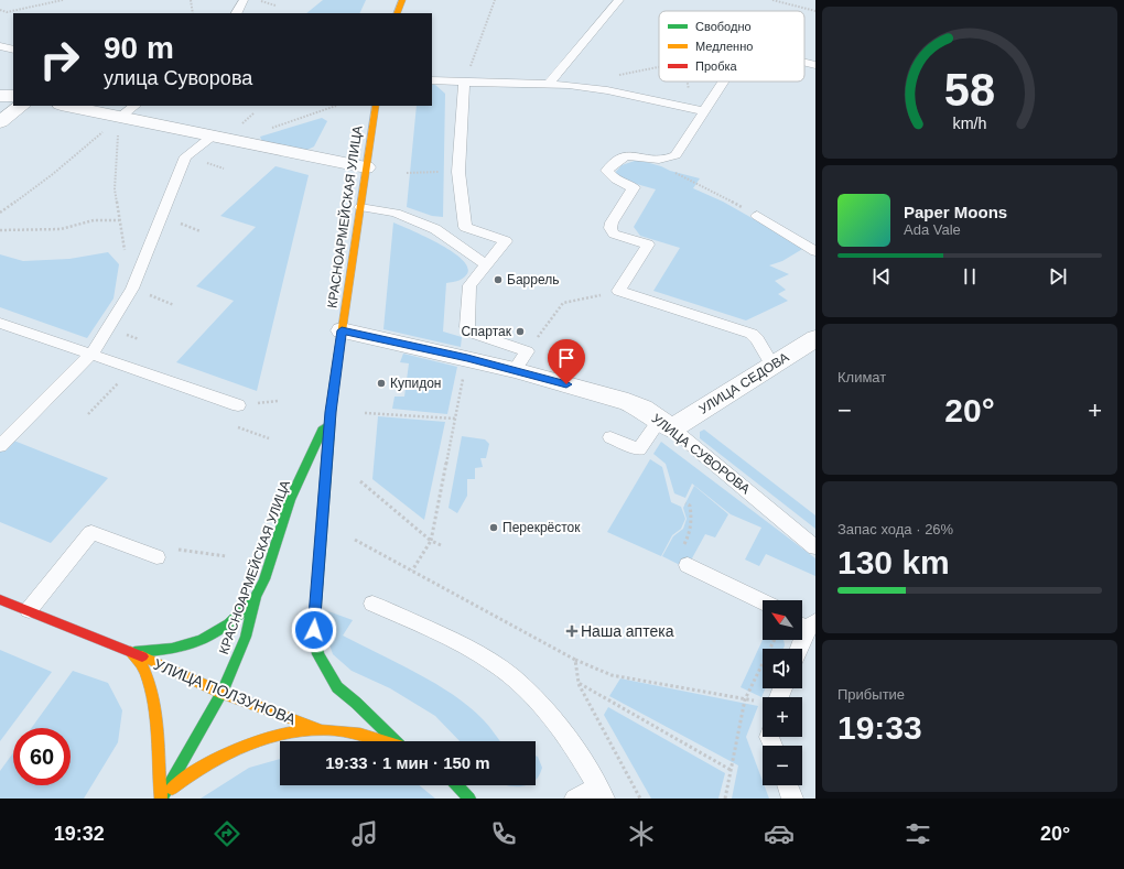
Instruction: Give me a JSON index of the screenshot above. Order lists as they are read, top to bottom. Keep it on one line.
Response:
{"streets":{"main road":["КРАСНОАРМЕЙСКАЯ УЛИЦА","УЛИЦА ПОЛЗУНОВА"],"street":["УЛИЦА СЕДОВА","УЛИЦА СУВОРОВА"]},"crossings":[["КРАСНОАРМЕЙСКАЯ УЛИЦА","УЛИЦА СУВОРОВА"],["КРАСНОАРМЕЙСКАЯ УЛИЦА","УЛИЦА ПОЛЗУНОВА"],["УЛИЦА СЕДОВА","УЛИЦА СУВОРОВА"]],"places":{"other":["Баррель","Спартак","Купидон","Перекрёсток"],"health":["Наша аптека"]},"legend":["Свободно","Медленно","Пробка"],"north":"top left","page":{"turn":["90 m","улица Суворова"],"song":["Paper Moons","Ada Vale"],"tile":["Климат",["Запас хода · 26%","130 km"],["Прибытие","19:33"]],"heat":["−","20°","+"],"map_buttons":["+","−"],"limit":"60","trip":"19:33 · 1 мин · 150 m","tabs":["19:32","20°"],"gauge":["58","km/h"]}}
